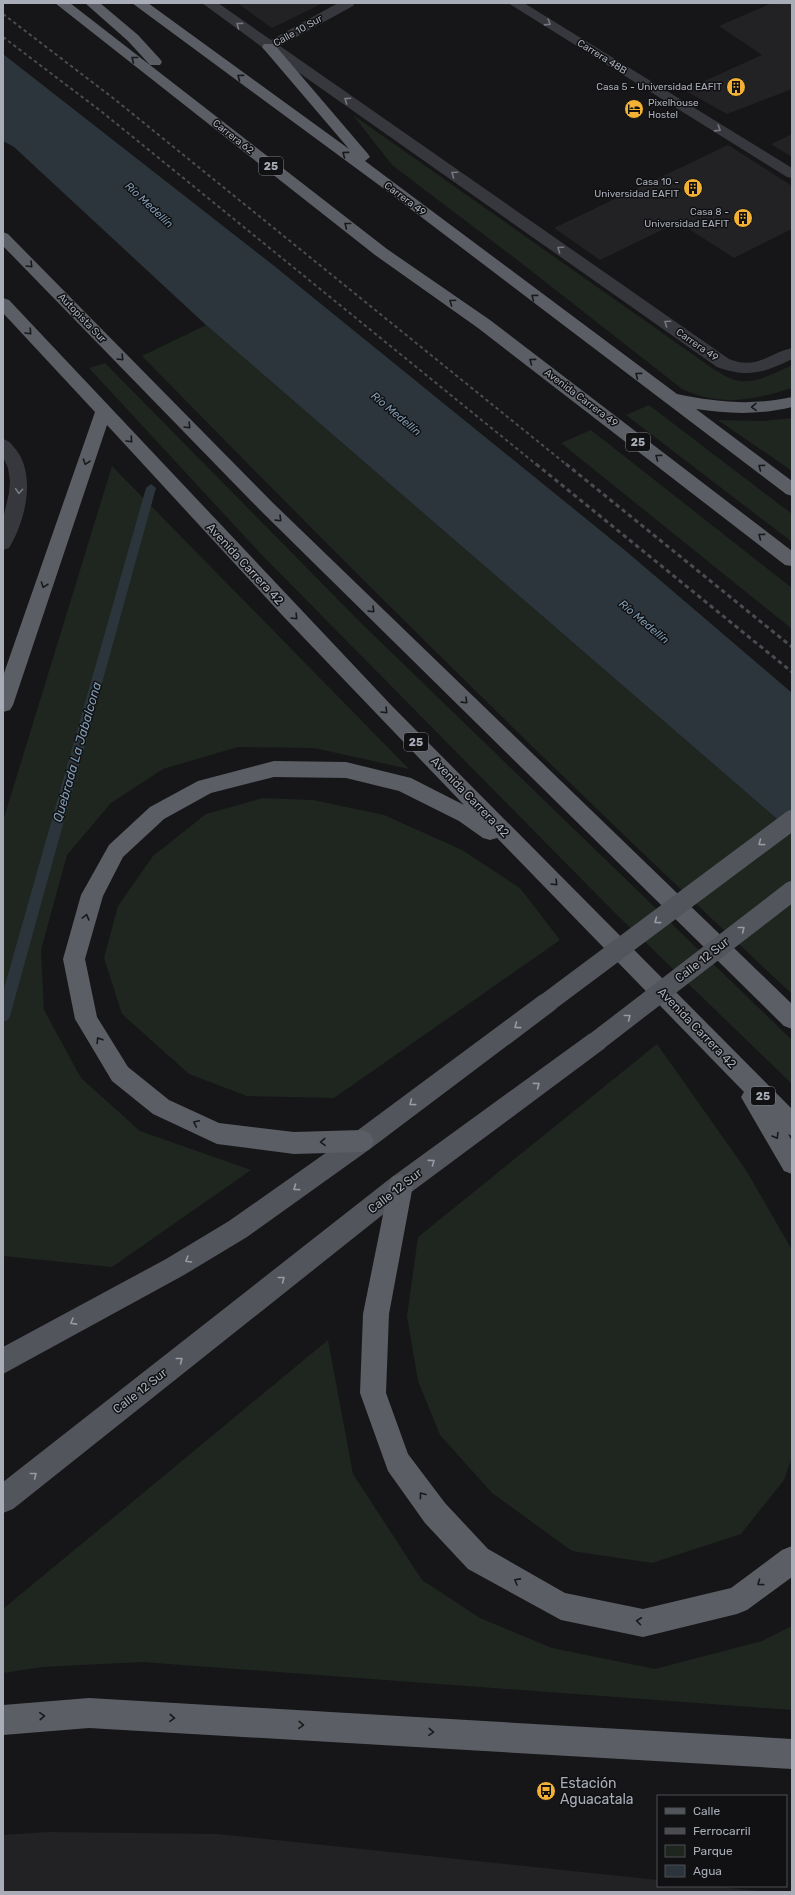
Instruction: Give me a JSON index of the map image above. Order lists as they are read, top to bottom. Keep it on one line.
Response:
{"streets":{"highway":["Carrera 62","25","Carrera 49","Autopista Sur","Avenida Carrera 49","Avenida Carrera 42"],"main road":["Calle 12 Sur"],"street":["Calle 10 Sur","Carrera 48B"]},"crossings":[["Calle 10 Sur","Carrera 49"],["Carrera 62","Avenida Carrera 49"],["25","Avenida Carrera 42"]],"one_way":["Carrera 48B","Autopista Sur","Avenida Carrera 42"],"water":["Río Medellín","Quebrada La Jabalcona"],"places":{"building":["Casa 5 - Universidad EAFIT","Casa 10 - Universidad EAFIT","Casa 8 - Universidad EAFIT"],"hotel":["Pixelhouse Hostel"],"bus stop":["Estación Aguacatala"]},"legend":["Calle","Ferrocarril","Parque","Agua"]}
